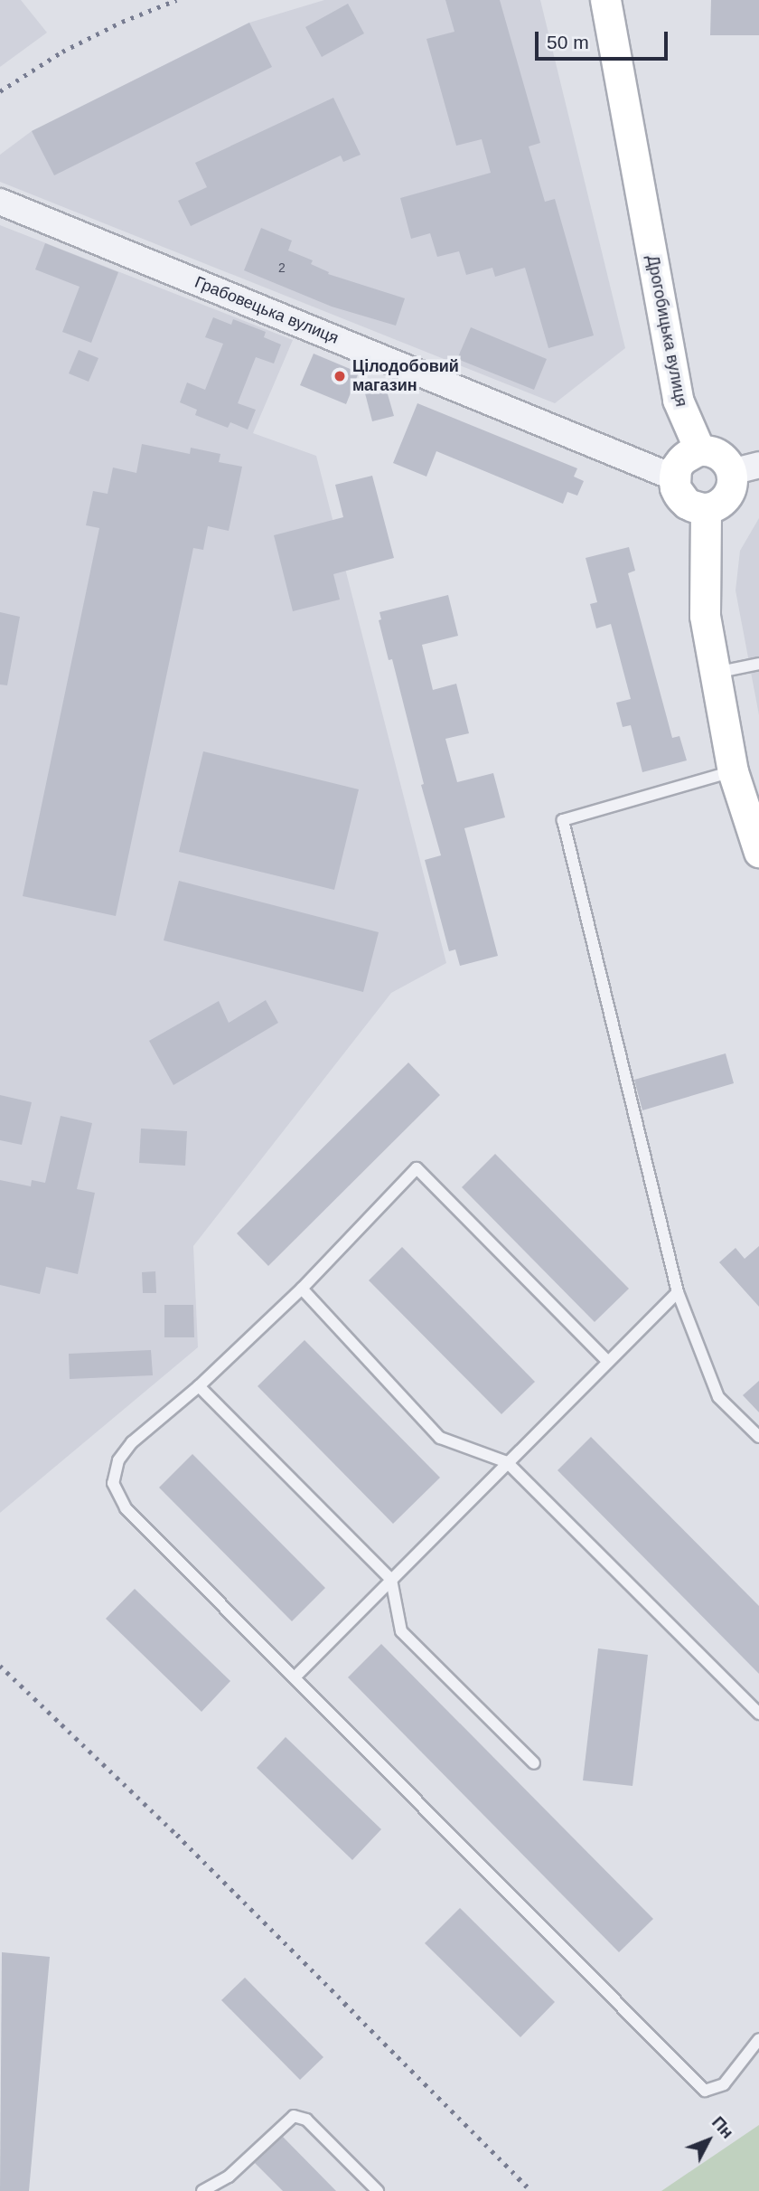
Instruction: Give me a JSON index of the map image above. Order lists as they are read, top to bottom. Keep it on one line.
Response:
{"streets":{"main road":["Дрогобицька вулиця"],"street":["Грабовецька вулиця"]},"crossings":[["Грабовецька вулиця","Дрогобицька вулиця"]],"places":["Цілодобовий магазин"],"house_numbers":["2"],"scale_bar":"50 m","north":"top right"}
